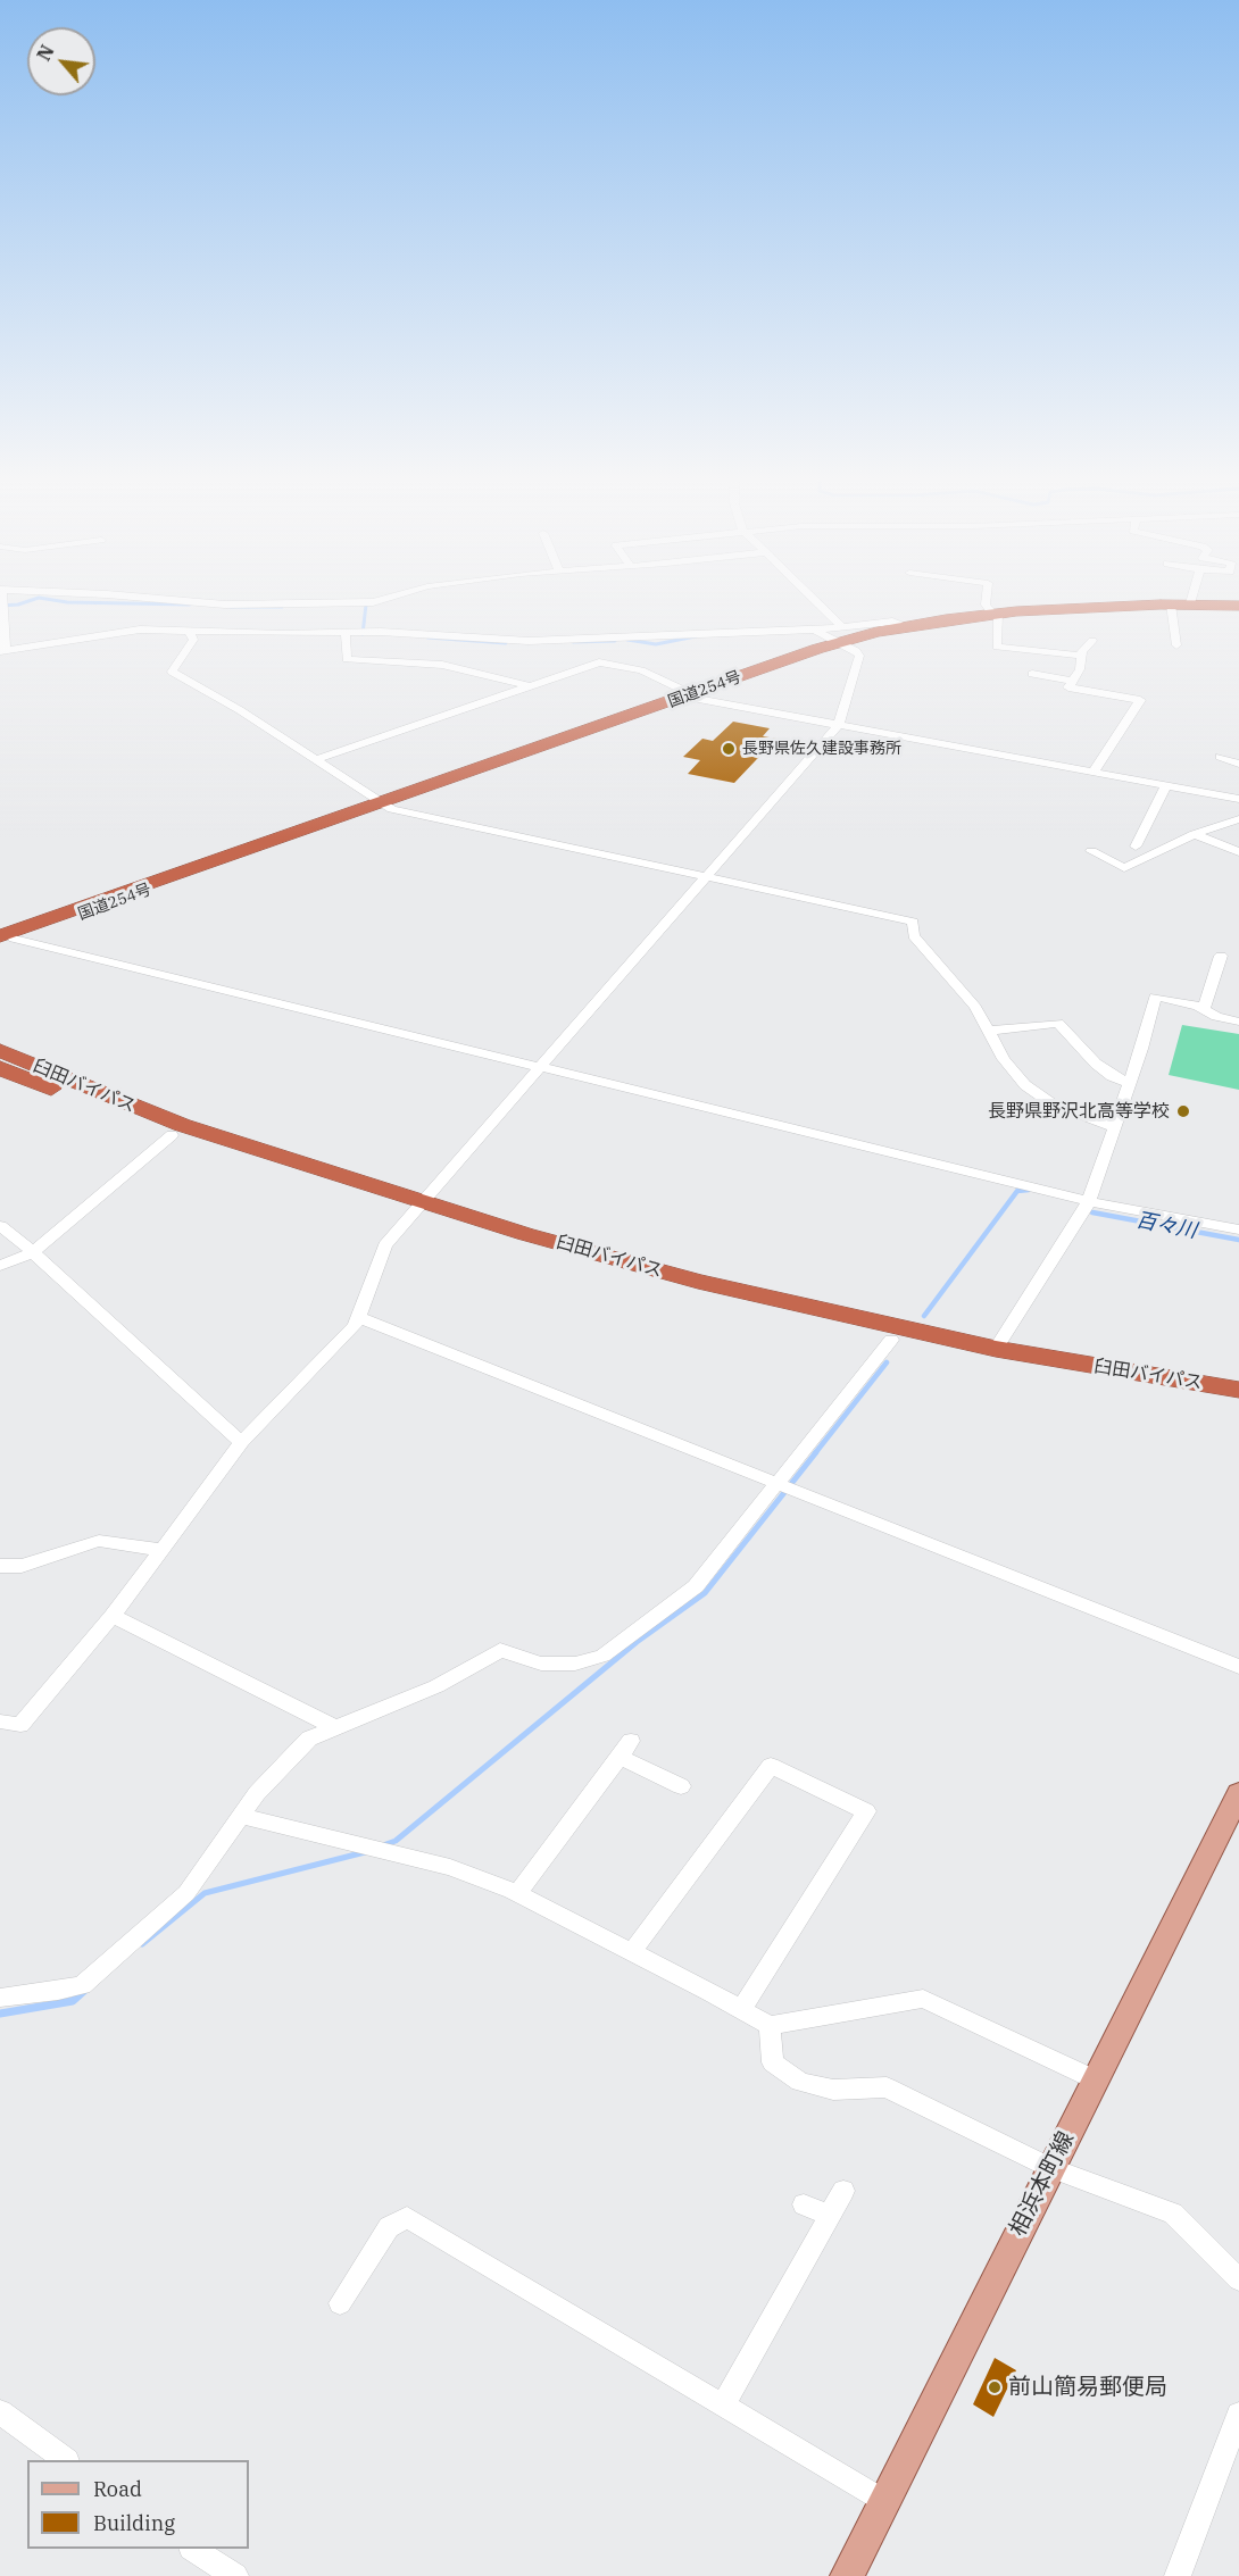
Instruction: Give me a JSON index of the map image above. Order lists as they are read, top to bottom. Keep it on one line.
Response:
{"streets":{"highway":["国道254号","臼田バイパス"],"main road":["相浜本町線"]},"water":["百々川"],"places":["長野県佐久建設事務所","長野県野沢北高等学校","前山簡易郵便局"],"legend":["Road","Building"],"north":"top left"}
